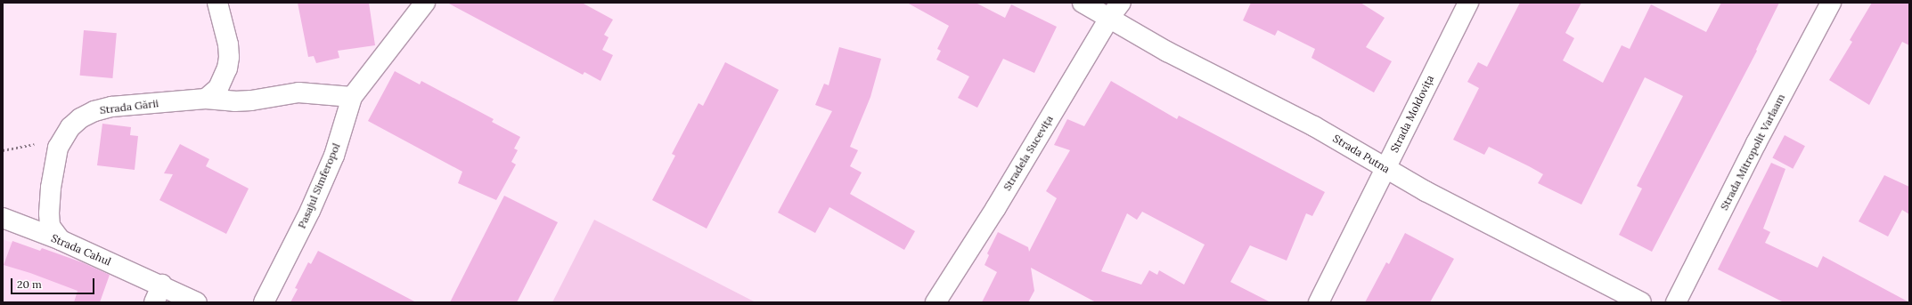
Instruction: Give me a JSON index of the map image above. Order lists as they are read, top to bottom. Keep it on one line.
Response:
{"streets":{"street":["Strada Gării","Strada Moldovița","Strada Mitropolit Varlaam","Stradela Sucevița","Strada Putna","Pasajul Simferopol","Strada Cahul"]},"crossings":[["Strada Gării","Pasajul Simferopol"],["Strada Gării","Strada Cahul"],["Strada Moldovița","Strada Putna"],["Stradela Sucevița","Strada Putna"]],"scale_bar":"20 m"}
